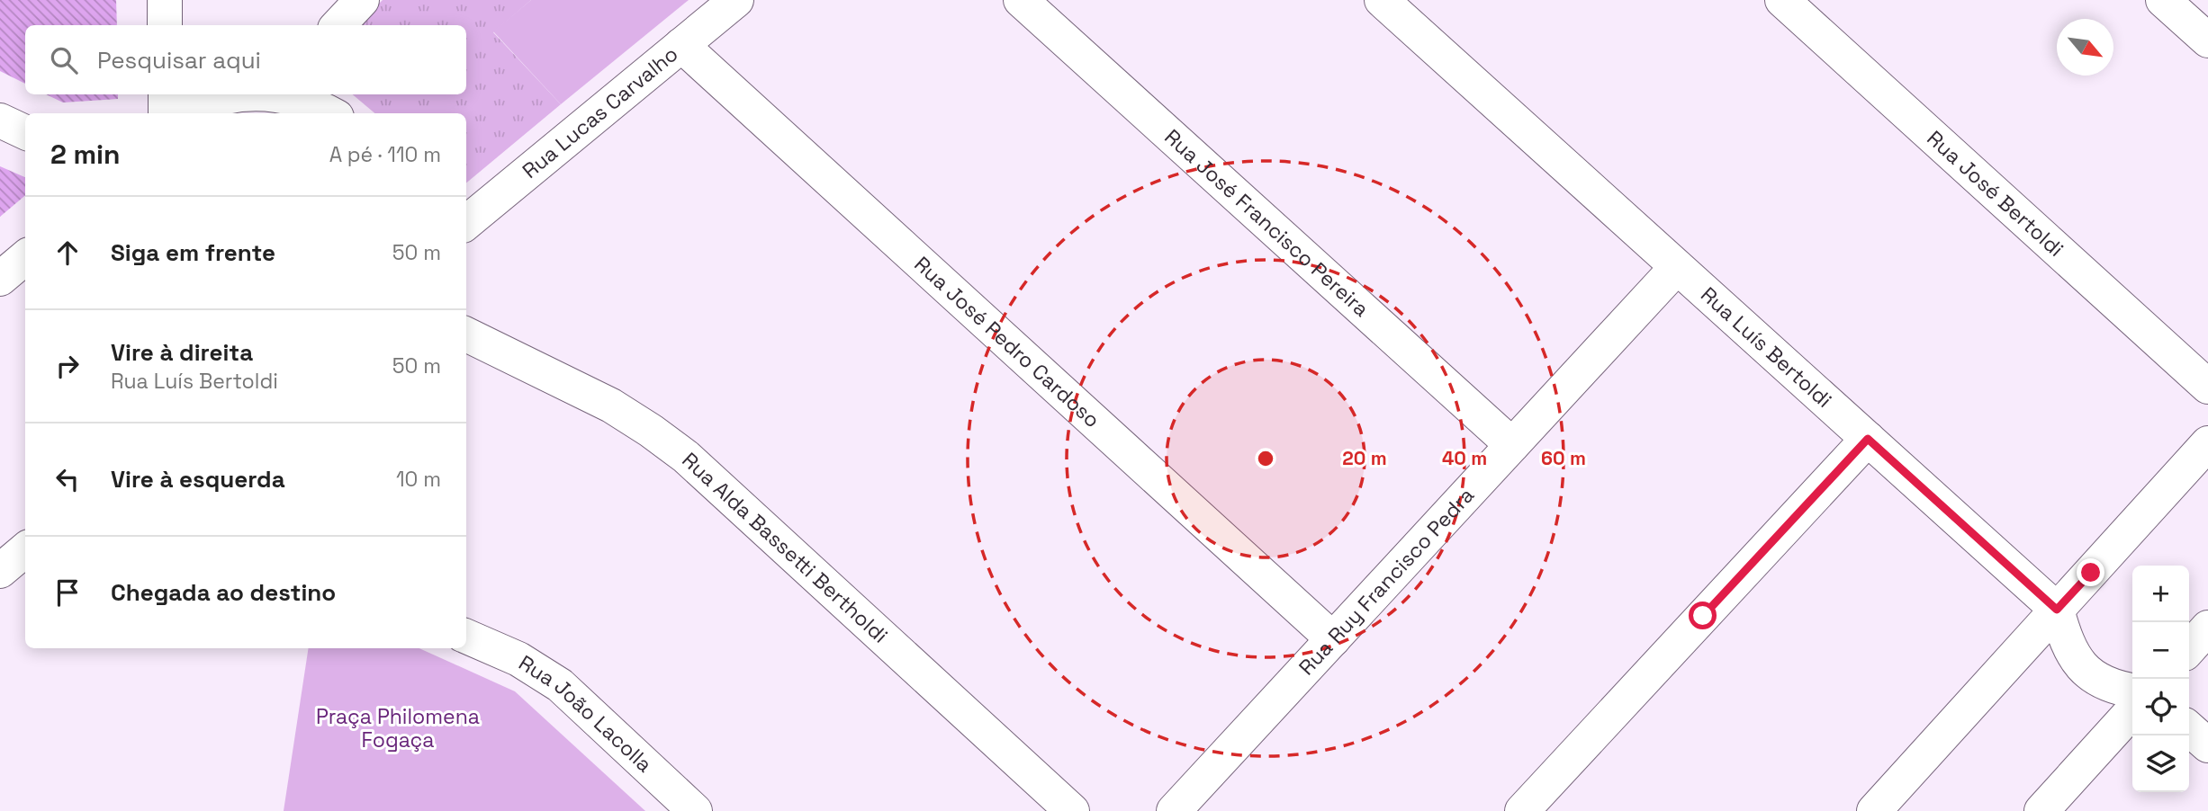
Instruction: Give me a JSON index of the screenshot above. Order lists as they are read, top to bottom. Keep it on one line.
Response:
{"streets":{"street":["Rua Lucas Carvalho","Rua José Bertoldi","Rua José Francisco Pereira","Rua José Pedro Cardoso","Rua Luís Bertoldi","Rua Alda Bassetti Bertholdi","Rua Ruy Francisco Pedra","Rua João Lacolla"]},"crossings":[["Rua Lucas Carvalho","Rua José Pedro Cardoso"],["Rua José Francisco Pereira","Rua Ruy Francisco Pedra"],["Rua José Pedro Cardoso","Rua Ruy Francisco Pedra"],["Rua Luís Bertoldi","Rua Ruy Francisco Pedra"]],"parks":["Praça Philomena Fogaça"],"north":"bottom right","page":{"search":"Pesquisar aqui","heading":["2 min","A pé · 110 m"],"list":[["Siga em frente","50 m"],["Vire à direita","Rua Luís Bertoldi","50 m"],["Vire à esquerda","10 m"],"Chegada ao destino"],"map_buttons":["+","−"]},"rings":["20 m","40 m","60 m"]}
